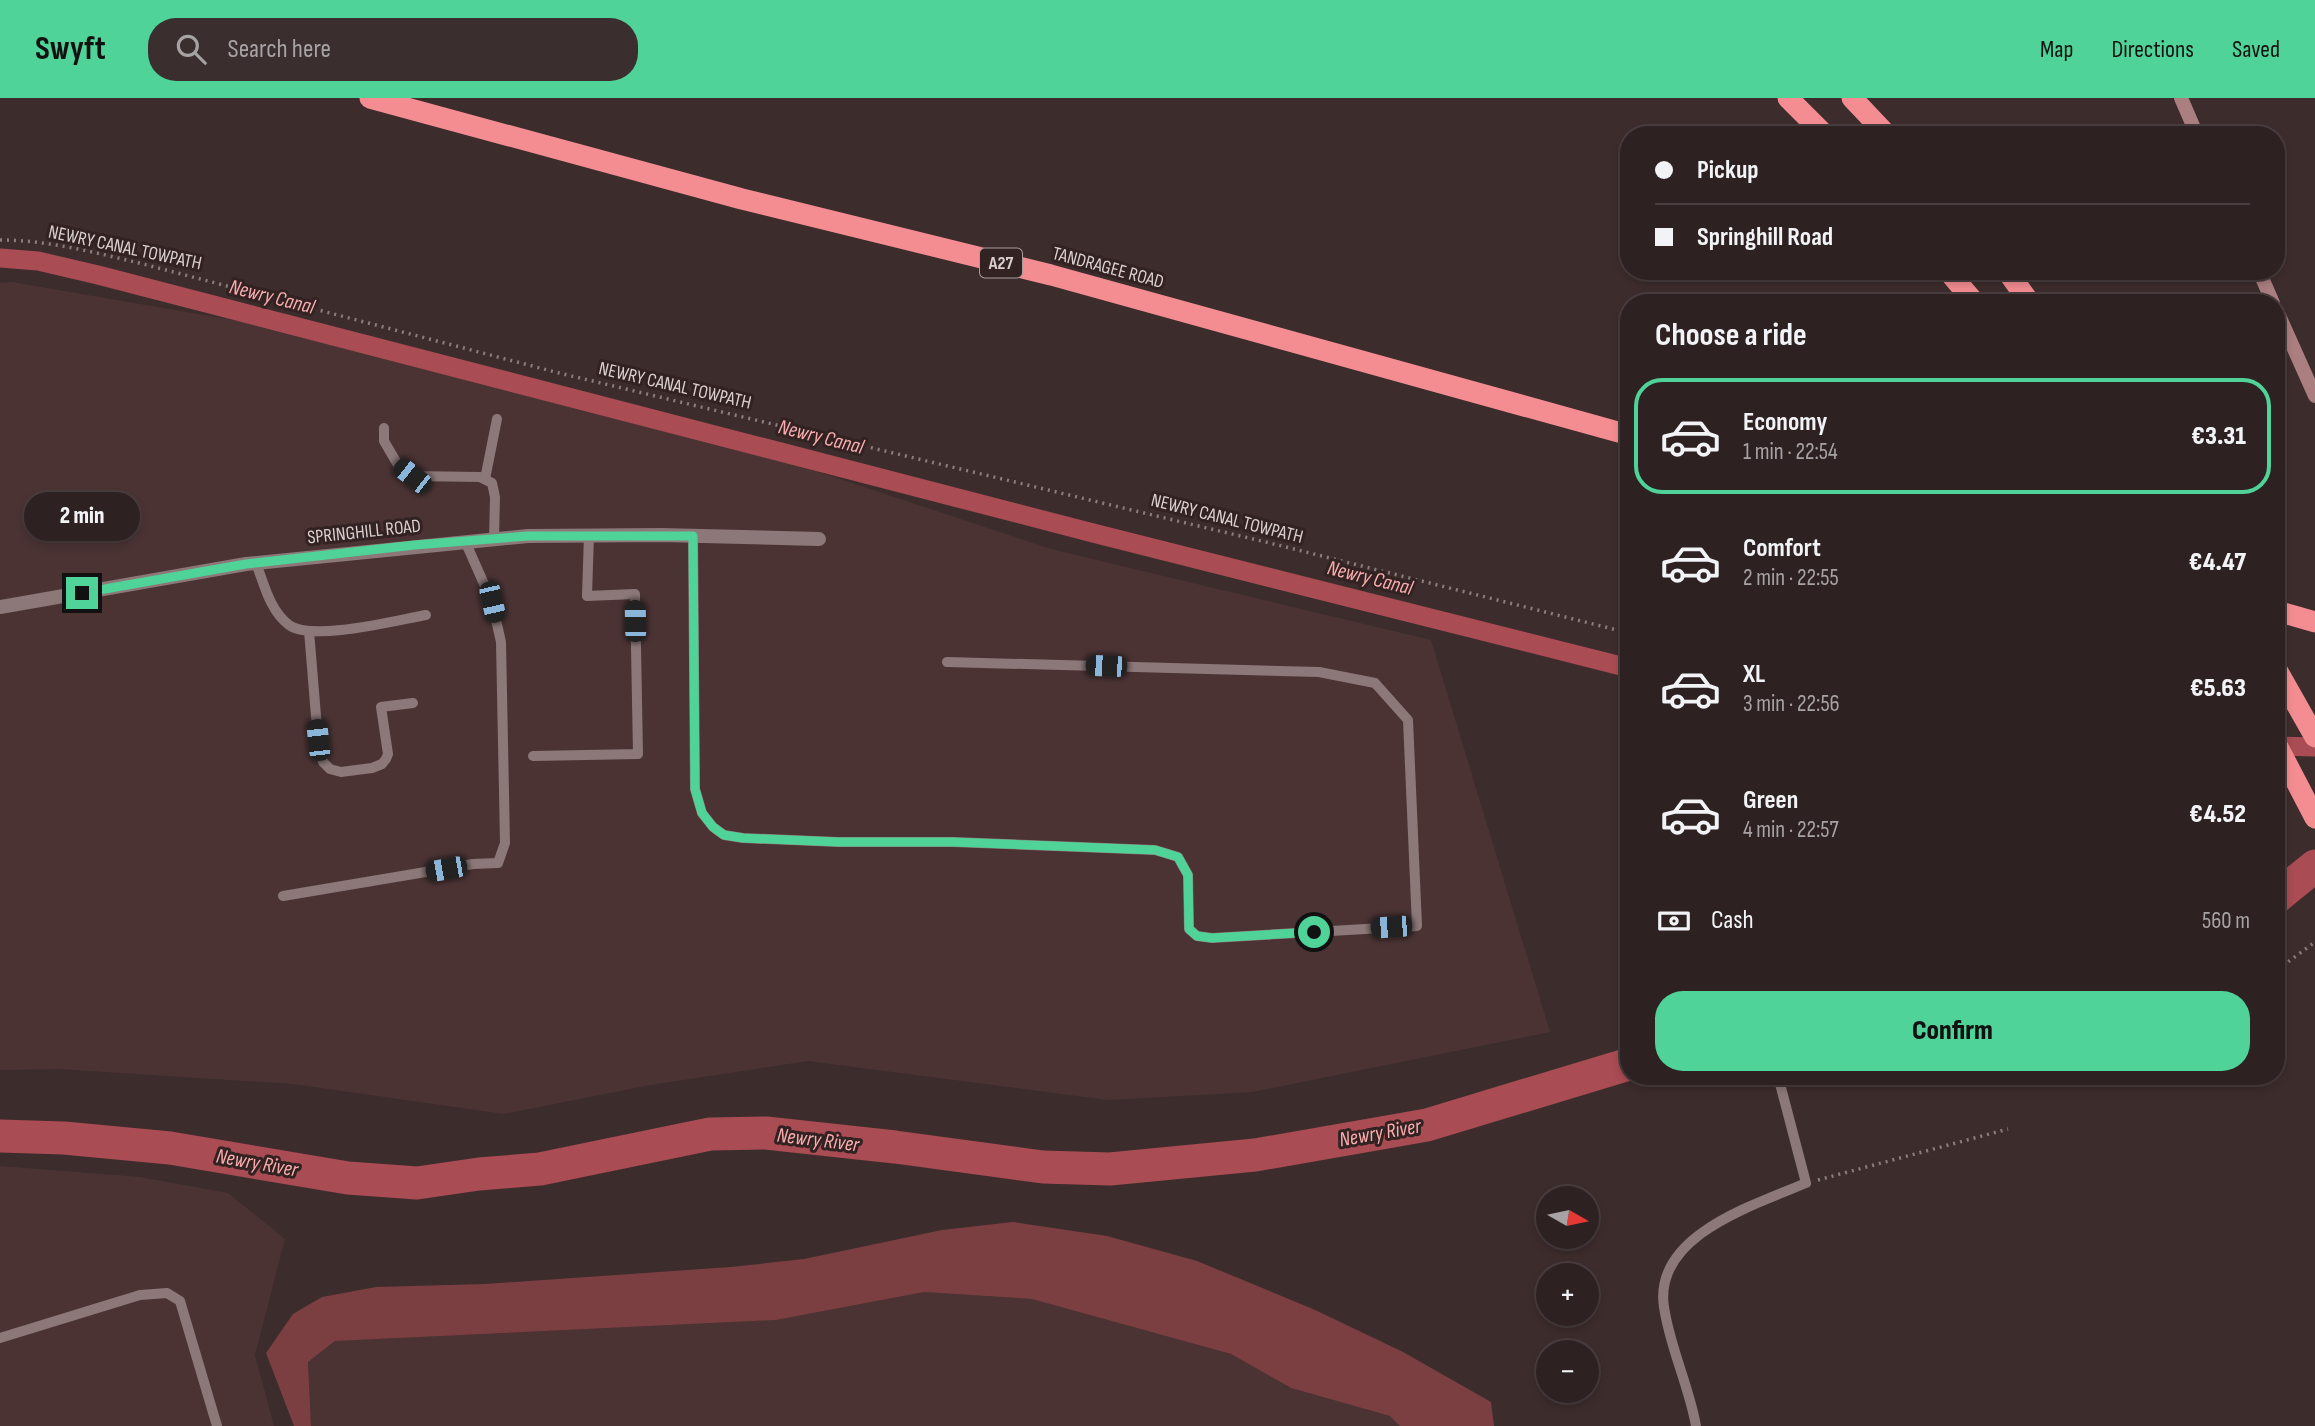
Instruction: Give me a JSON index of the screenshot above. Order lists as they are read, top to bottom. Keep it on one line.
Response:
{"streets":{"highway":["A27","TANDRAGEE ROAD"],"street":["SPRINGHILL ROAD"],"path":["NEWRY CANAL TOWPATH"]},"water":["Newry Canal","Newry River"],"north":"right","page":{"header":"Swyft","search":"Search here","nav":["Map","Directions","Saved"],"banner":["Pickup","Springhill Road"],"heading":"Choose a ride","list":[{"name":"Economy","note":"1 min · 22:54","value":"€3.31"},{"name":"Comfort","note":"2 min · 22:55","value":"€4.47"},{"name":"XL","note":"3 min · 22:56","value":"€5.63"},{"name":"Green","note":"4 min · 22:57","value":"€4.52"}],"bubble":"2 min","pay":["Cash","560 m"],"buttons":"Confirm","map_buttons":["+","−"]}}
